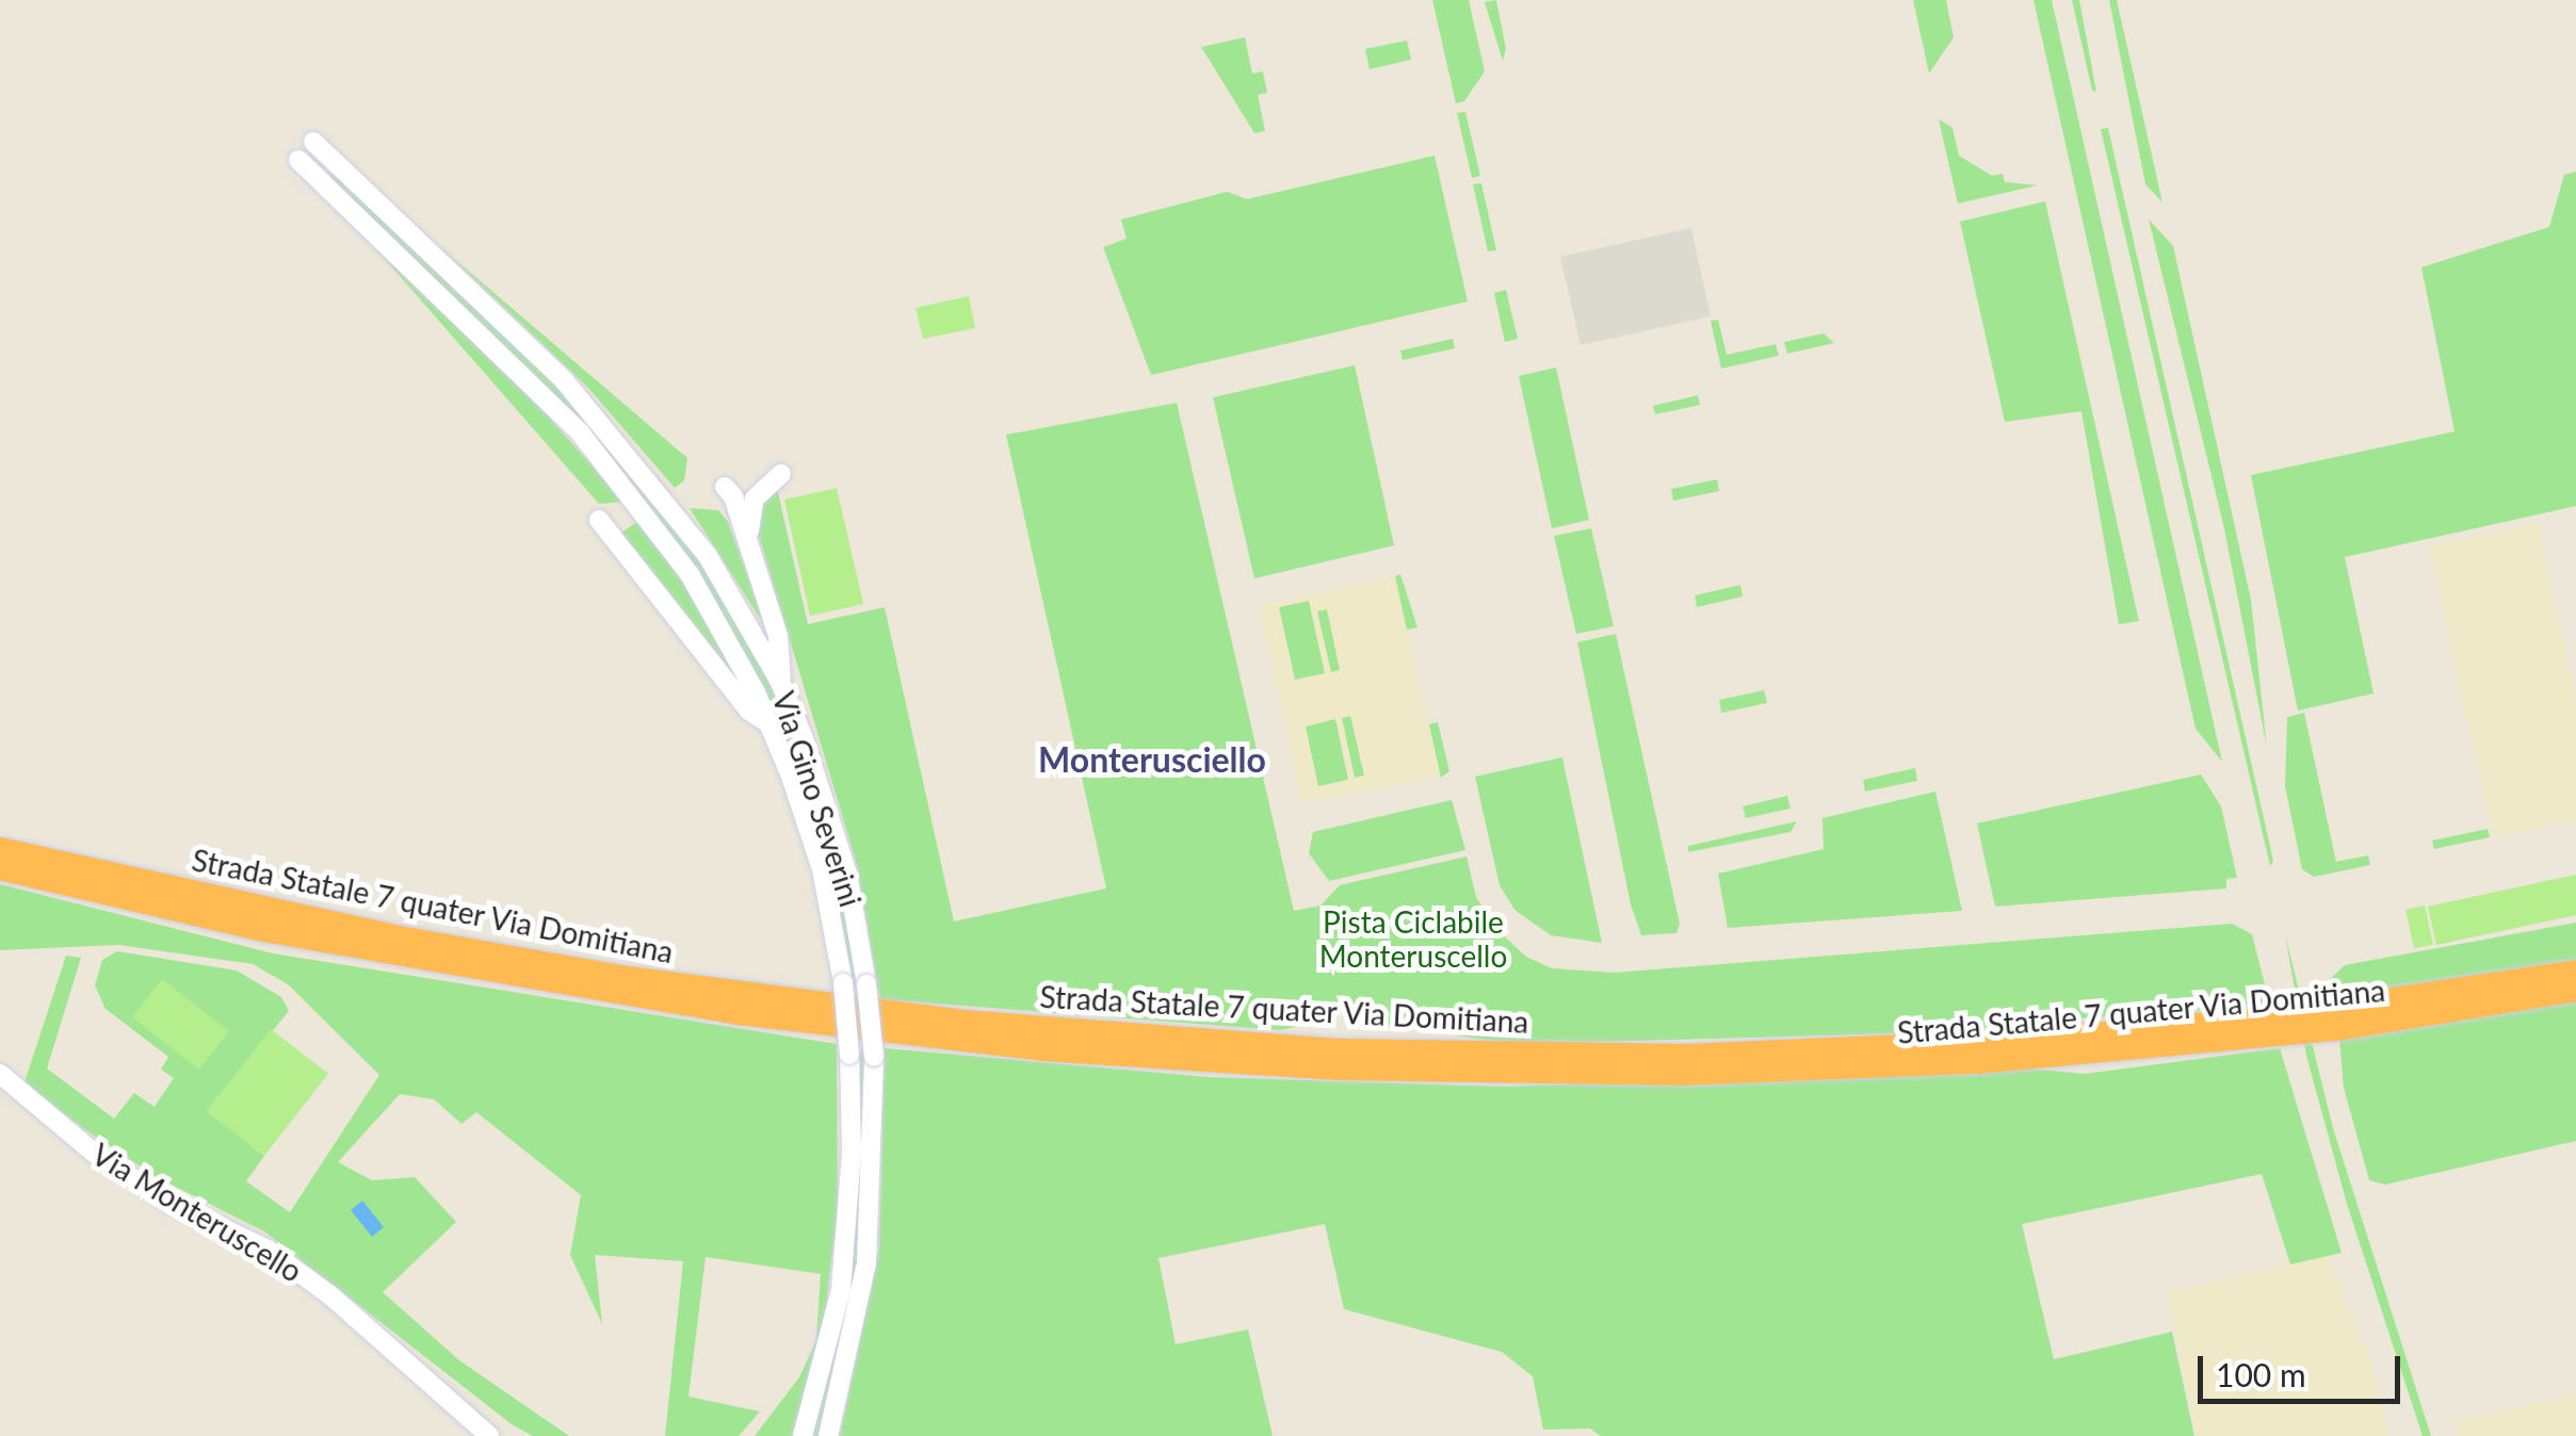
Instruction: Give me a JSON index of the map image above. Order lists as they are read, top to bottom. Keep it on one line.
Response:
{"streets":{"highway":["Strada Statale 7 quater Via Domitiana"],"street":["Via Gino Severini","Via Monteruscello"]},"districts":["Monterusciello"],"parks":["Pista Ciclabile Monteruscello"],"scale_bar":"100 m"}
